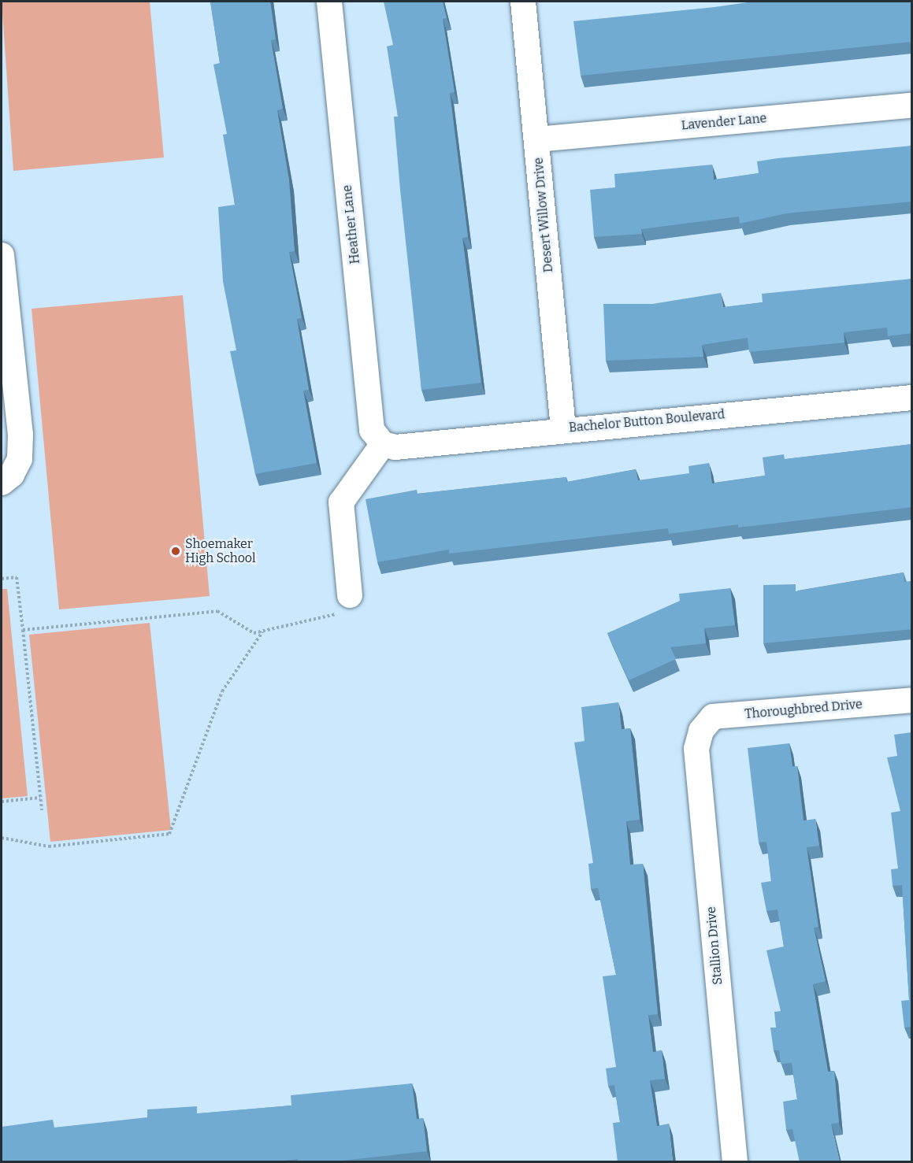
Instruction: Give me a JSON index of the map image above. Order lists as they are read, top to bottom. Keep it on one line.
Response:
{"streets":{"street":["Lavender Lane","Desert Willow Drive","Heather Lane","Bachelor Button Boulevard","Thoroughbred Drive","Stallion Drive"]},"crossings":[["Lavender Lane","Desert Willow Drive"],["Desert Willow Drive","Bachelor Button Boulevard"],["Heather Lane","Bachelor Button Boulevard"],["Thoroughbred Drive","Stallion Drive"]],"places":["Shoemaker High School"]}
